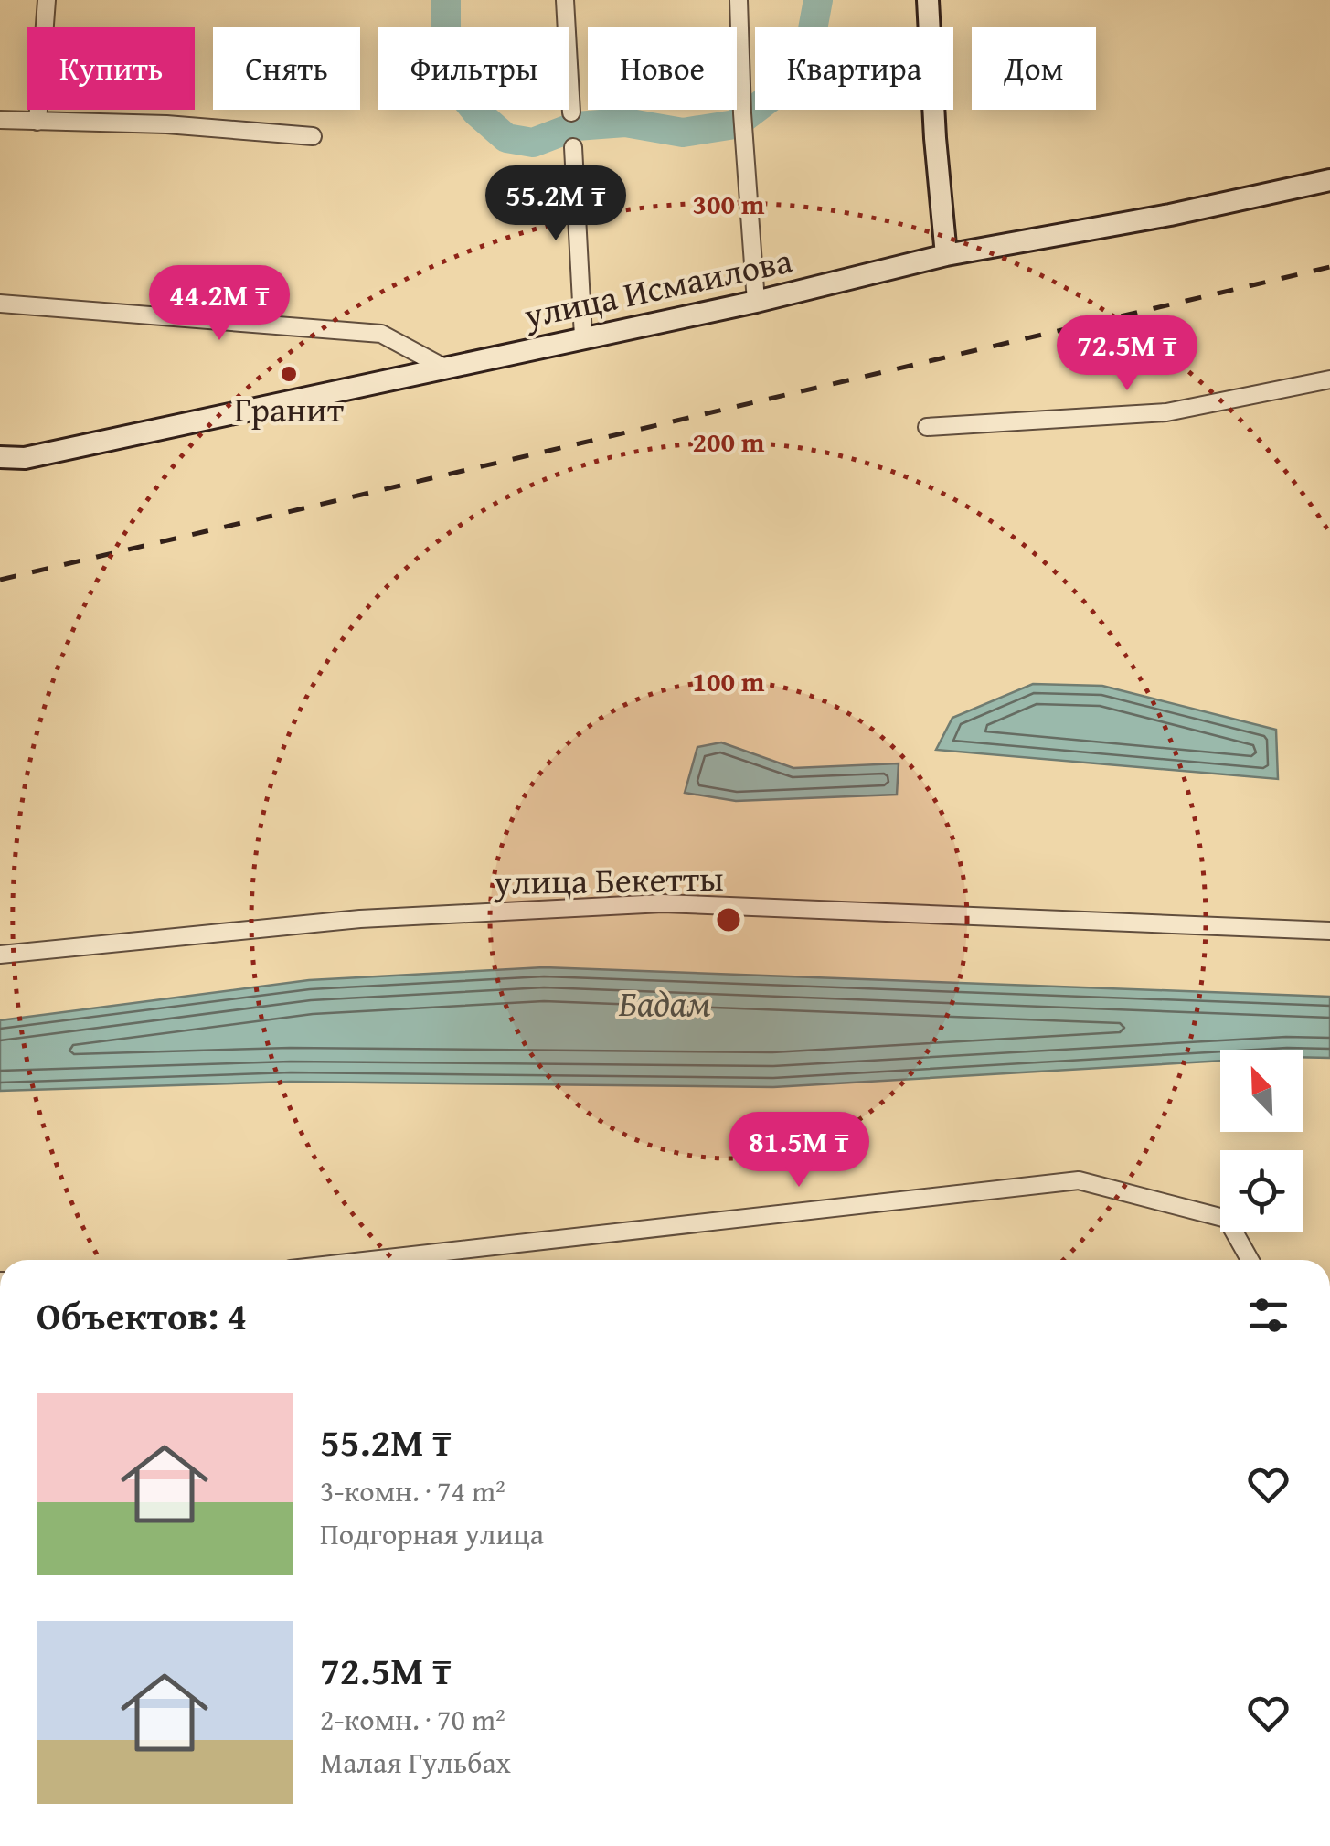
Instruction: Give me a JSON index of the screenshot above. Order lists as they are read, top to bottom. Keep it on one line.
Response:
{"streets":{"main road":["улица Исмаилова"],"street":["улица Бекетты"]},"water":["Бадам"],"places":["Гранит"],"north":"top left","page":{"chip":["Купить","Снять","Фильтры","Новое","Квартира","Дом"],"price":["55.2M ₸","44.2M ₸","72.5M ₸","81.5M ₸"],"heading":"Объектов: 4","list":[{"name":"55.2M ₸","note":"3-комн. · 74 m² · Подгорная улица"},{"name":"72.5M ₸","note":"2-комн. · 70 m² · Малая Гульбах"}]},"rings":["300 m","200 m","100 m"]}
